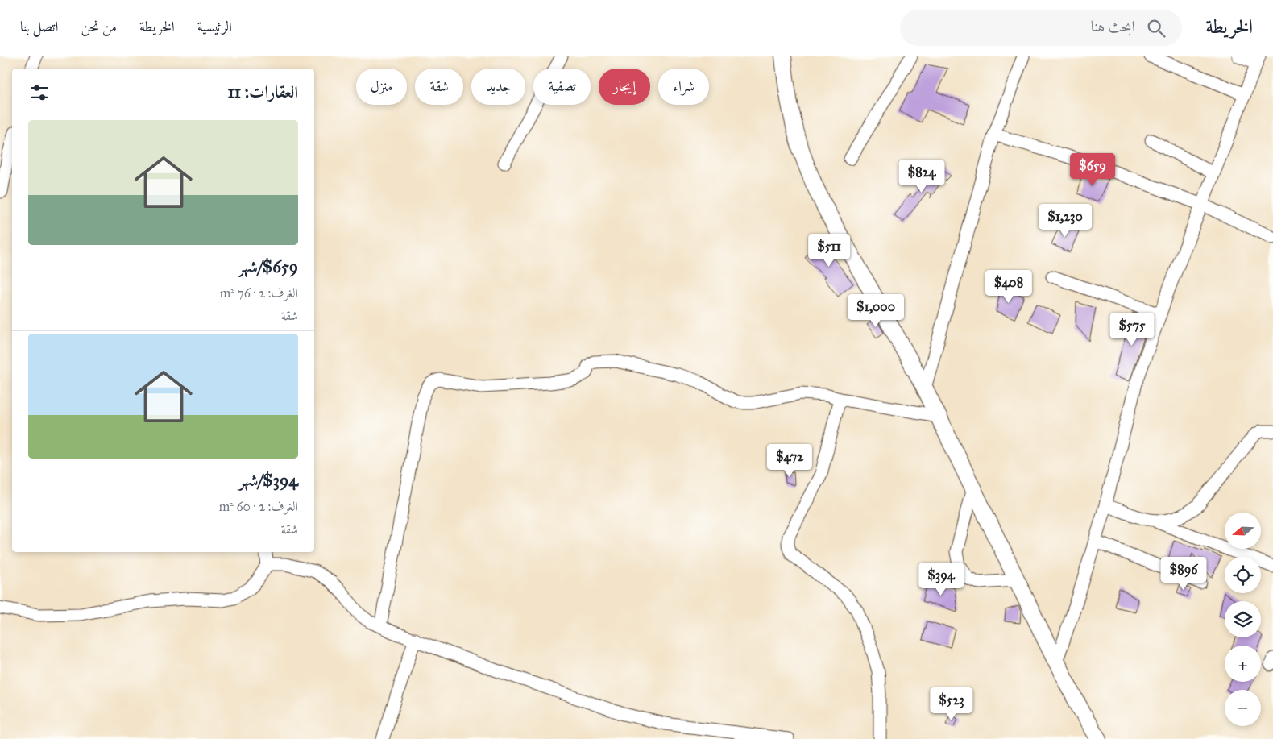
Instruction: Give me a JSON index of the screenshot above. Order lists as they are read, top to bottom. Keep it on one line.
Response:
{"north":"left","page":{"header":"الخريطة","search":"ابحث هنا","nav":["الرئيسية","الخريطة","من نحن","اتصل بنا"],"chip":["شراء","إيجار","تصفية","جديد","شقة","منزل"],"heading":"العقارات: 11","list":[{"name":"$659/شهر","note":"الغرف: 2 · 76 m² · شقة"},{"name":"$394/شهر","note":"الغرف: 2 · 60 m² · شقة"}],"price":["$659","$824","$1,230","$511","$408","$1,000","$575","$472","$896","$394","$523"],"map_buttons":["+","−"]}}
